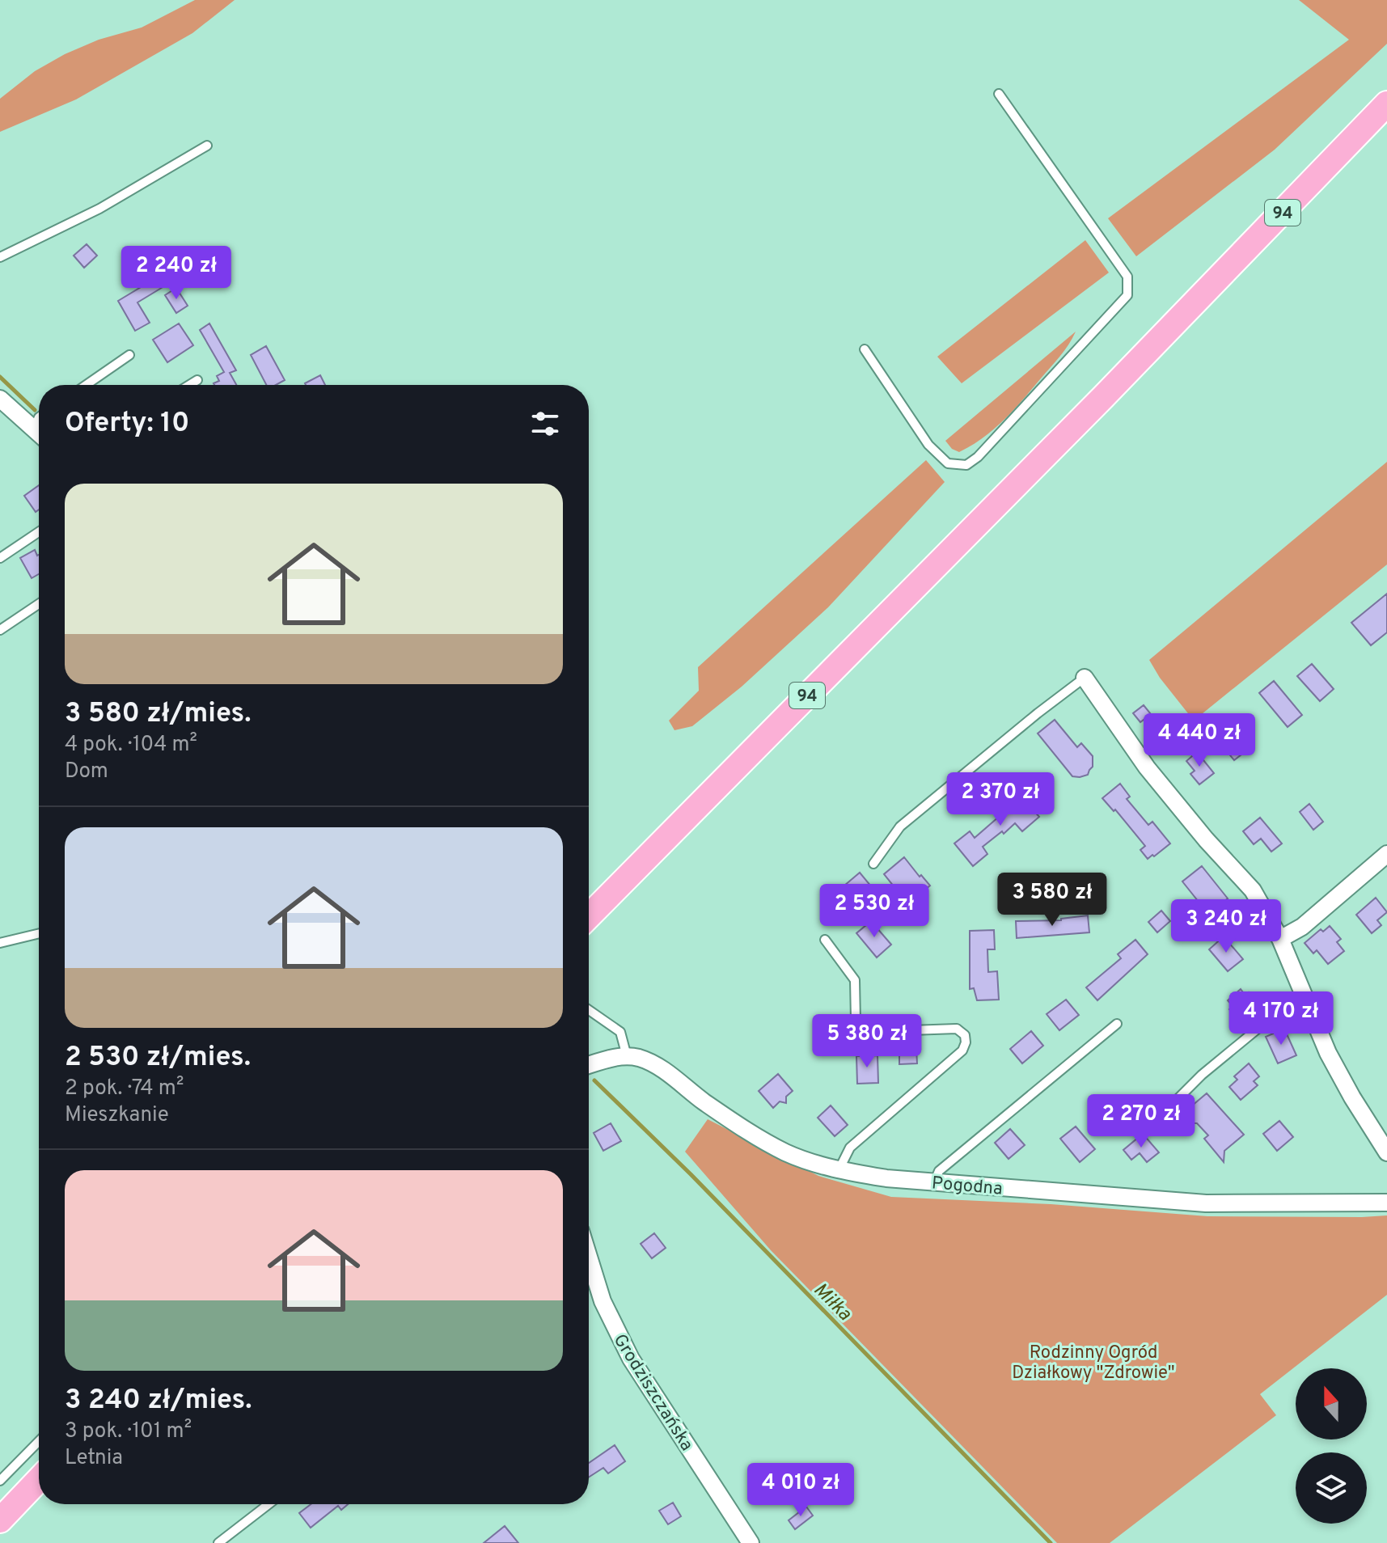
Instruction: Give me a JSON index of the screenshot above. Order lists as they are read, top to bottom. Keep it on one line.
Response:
{"streets":{"main road":["94"],"street":["Pogodna","Grodziszczańska"]},"water":["Miłka"],"parks":["Rodzinny Ogród Działkowy \"Zdrowie\""],"north":"top","page":{"price":["2 240 zł","4 440 zł","2 370 zł","3 580 zł","2 530 zł","3 240 zł","4 170 zł","5 380 zł","2 270 zł","4 010 zł"],"heading":"Oferty: 10","list":[{"name":"3 580 zł/mies.","note":"4 pok. · 104 m² · Dom"},{"name":"2 530 zł/mies.","note":"2 pok. · 74 m² · Mieszkanie"},{"name":"3 240 zł/mies.","note":"3 pok. · 101 m² · Letnia"}]}}
